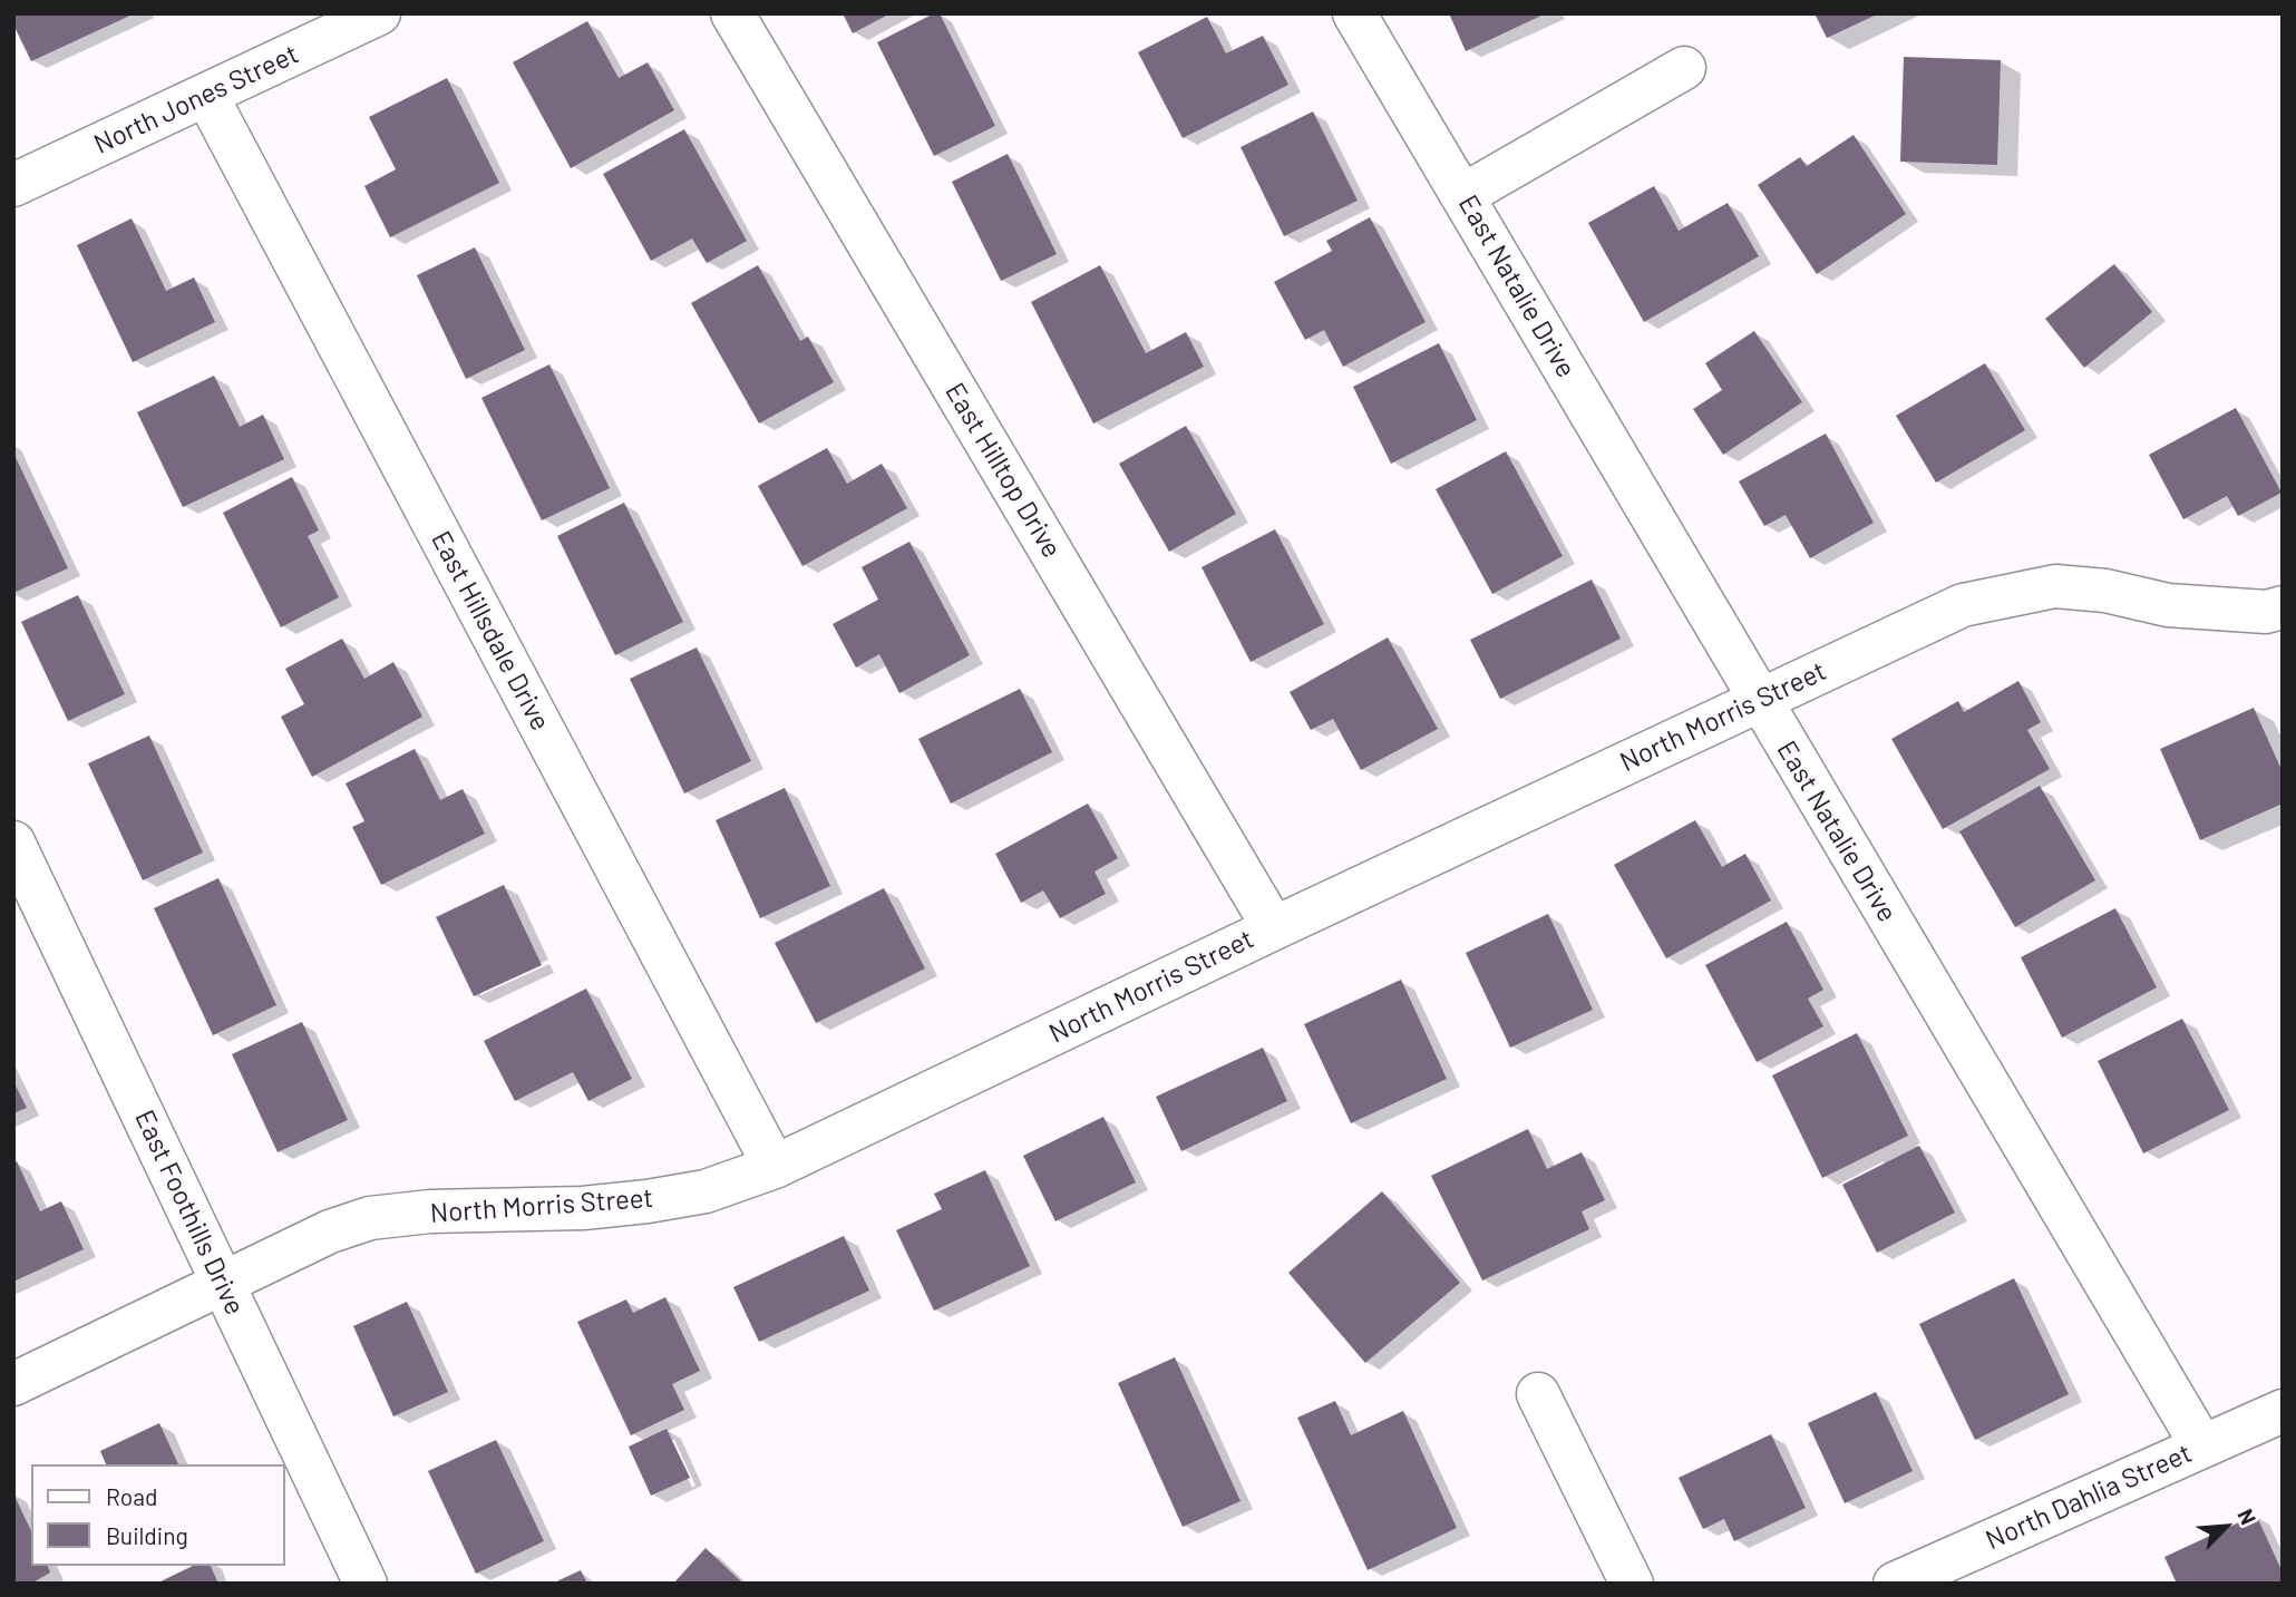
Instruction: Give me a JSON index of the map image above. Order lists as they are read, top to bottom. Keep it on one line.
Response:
{"streets":{"street":["North Jones Street","East Natalie Drive","East Hilltop Drive","East Hillsdale Drive","North Morris Street","East Foothills Drive","North Dahlia Street"]},"crossings":[["North Jones Street","East Hillsdale Drive"],["East Natalie Drive","North Morris Street"],["East Natalie Drive","North Dahlia Street"],["East Hilltop Drive","North Morris Street"],["East Hillsdale Drive","North Morris Street"],["North Morris Street","East Foothills Drive"]],"legend":["Road","Building"],"north":"top right"}
